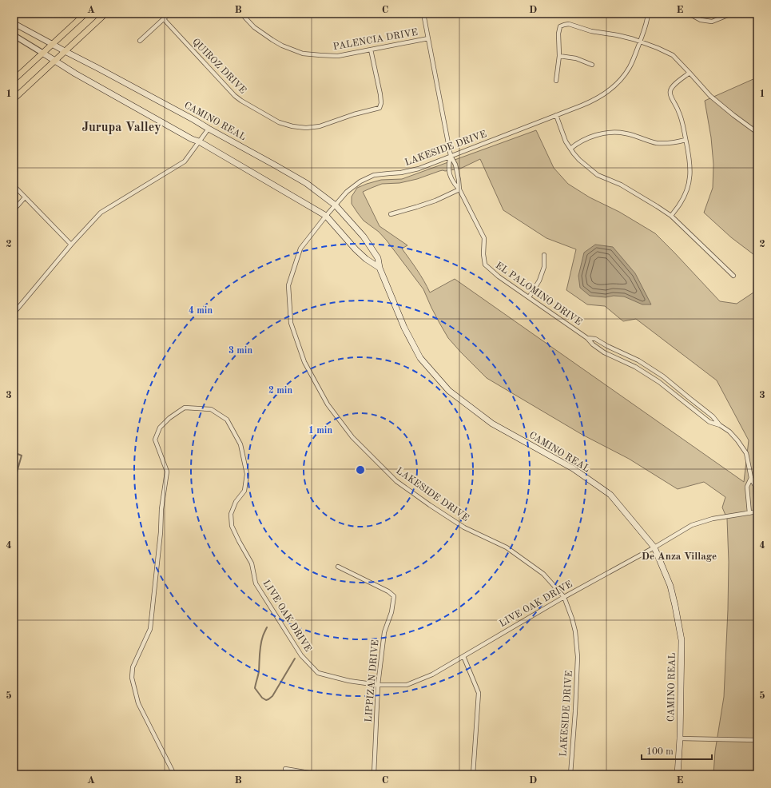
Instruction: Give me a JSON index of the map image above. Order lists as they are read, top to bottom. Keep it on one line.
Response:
{"streets":{"main road":["CAMINO REAL"],"street":["PALENCIA DRIVE","QUIROZ DRIVE","LAKESIDE DRIVE","EL PALOMINO DRIVE","LIVE OAK DRIVE","LIPPIZAN DRIVE"]},"crossings":[["PALENCIA DRIVE","QUIROZ DRIVE"],["PALENCIA DRIVE","EL PALOMINO DRIVE"],["CAMINO REAL","LAKESIDE DRIVE"],["CAMINO REAL","LIVE OAK DRIVE"],["LAKESIDE DRIVE","EL PALOMINO DRIVE"],["LAKESIDE DRIVE","LIVE OAK DRIVE"],["EL PALOMINO DRIVE","LIVE OAK DRIVE"],["LIVE OAK DRIVE","LIPPIZAN DRIVE"]],"districts":["Jurupa Valley","De Anza Village"],"scale_bar":"100 m","grid":{"columns":["A","B","C","D","E"],"rows":["1","2","3","4","5"]},"rings":["4 min","3 min","2 min","1 min"]}
